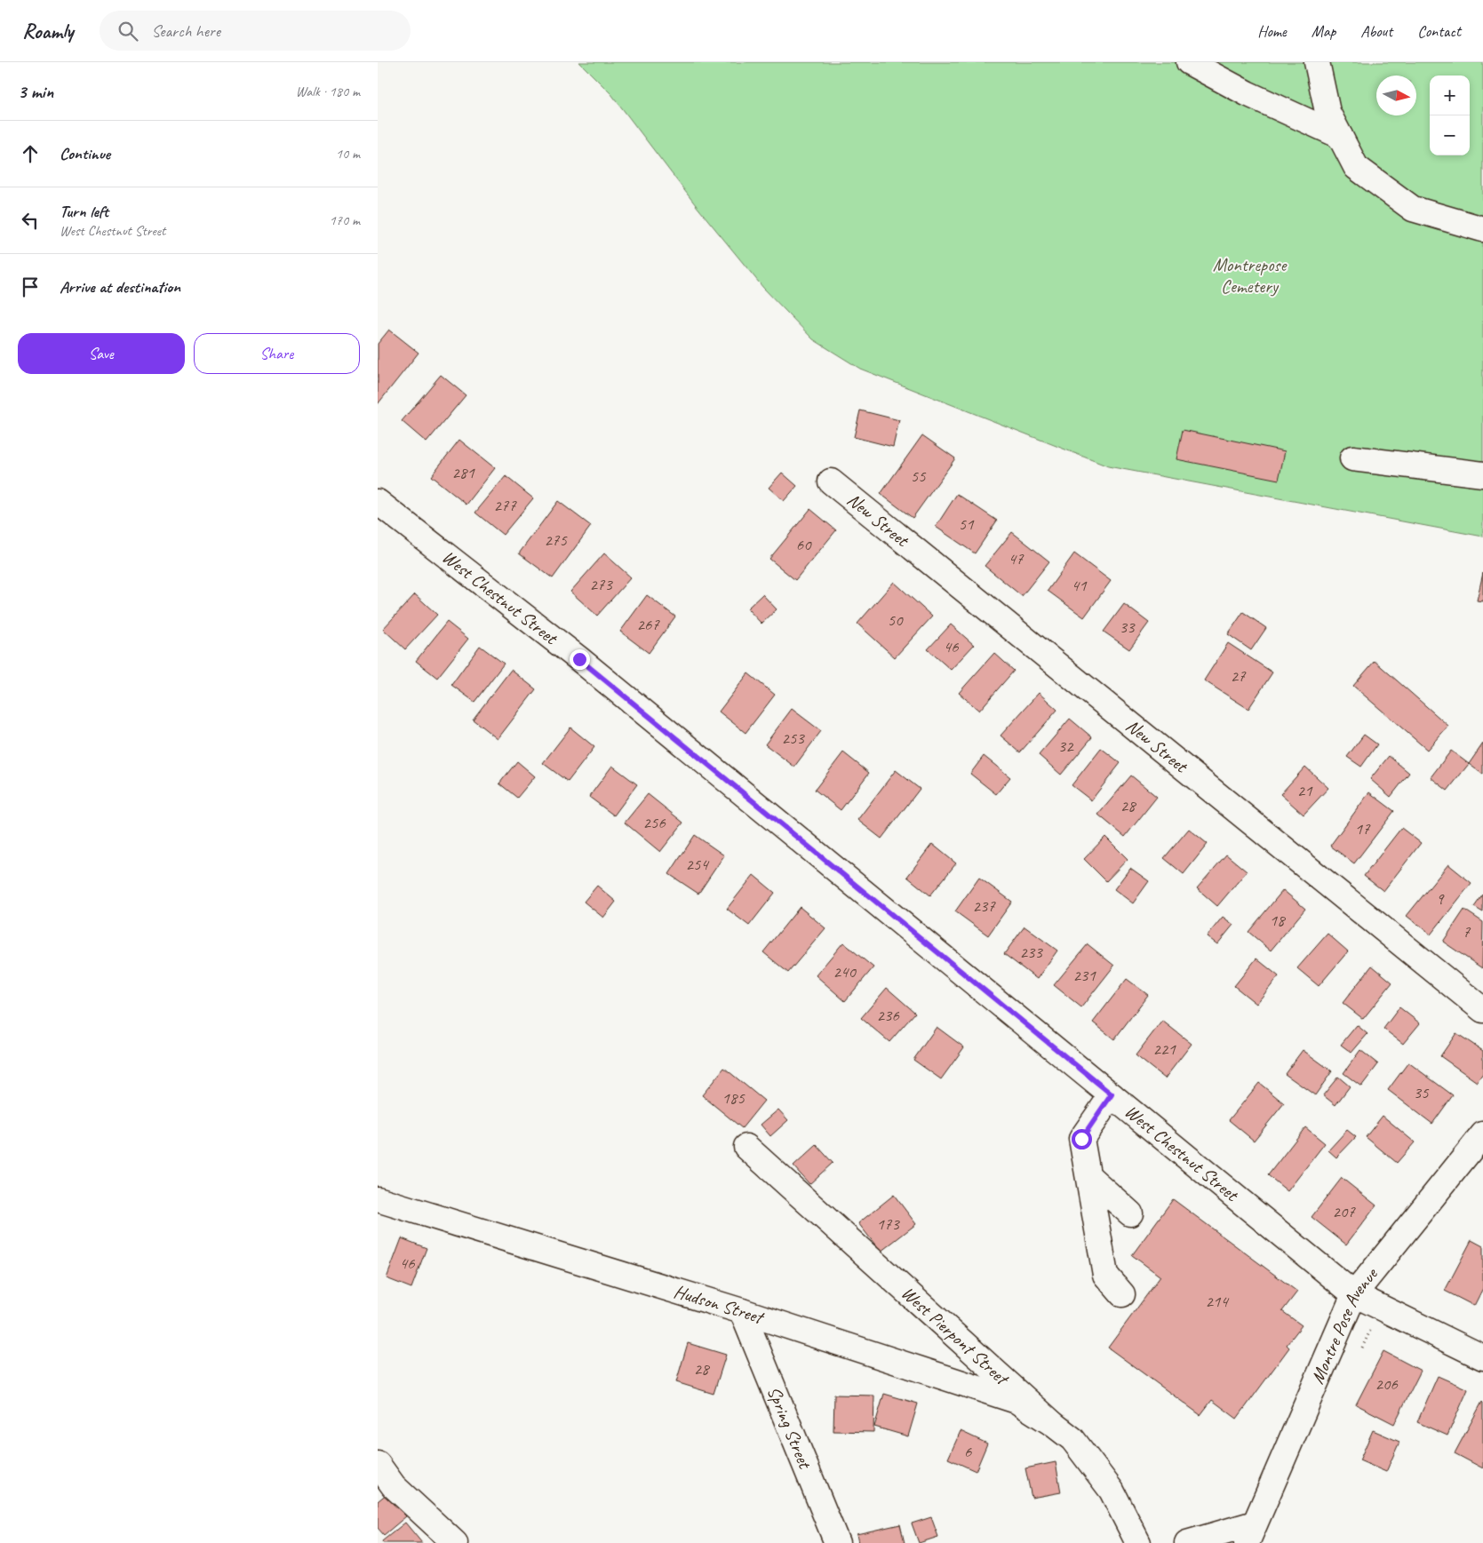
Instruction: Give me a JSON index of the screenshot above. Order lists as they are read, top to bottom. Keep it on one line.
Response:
{"streets":{"street":["New Street","West Chestnut Street","Hudson Street","Montre Pose Avenue","West Pierpont Street","Spring Street"]},"crossings":[["West Chestnut Street","Montre Pose Avenue"],["Hudson Street","West Pierpont Street"],["Hudson Street","Spring Street"]],"parks":["Montrepose Cemetery"],"house_numbers":["281","55","277","51","275","60","47","273","41","50","267","33","46","27","253","32","21","28","256","17","254","9","237","18","7","233","240","231","236","221","35","185","207","173","46","214","28","206","6"],"north":"right","page":{"header":"Roamly","search":"Search here","nav":["Home","Map","About","Contact"],"heading":["3 min","Walk · 180 m"],"map_buttons":["+","−"],"list":[["Continue","10 m"],["Turn left","West Chestnut Street","170 m"],"Arrive at destination"],"buttons":["Save","Share"]}}
